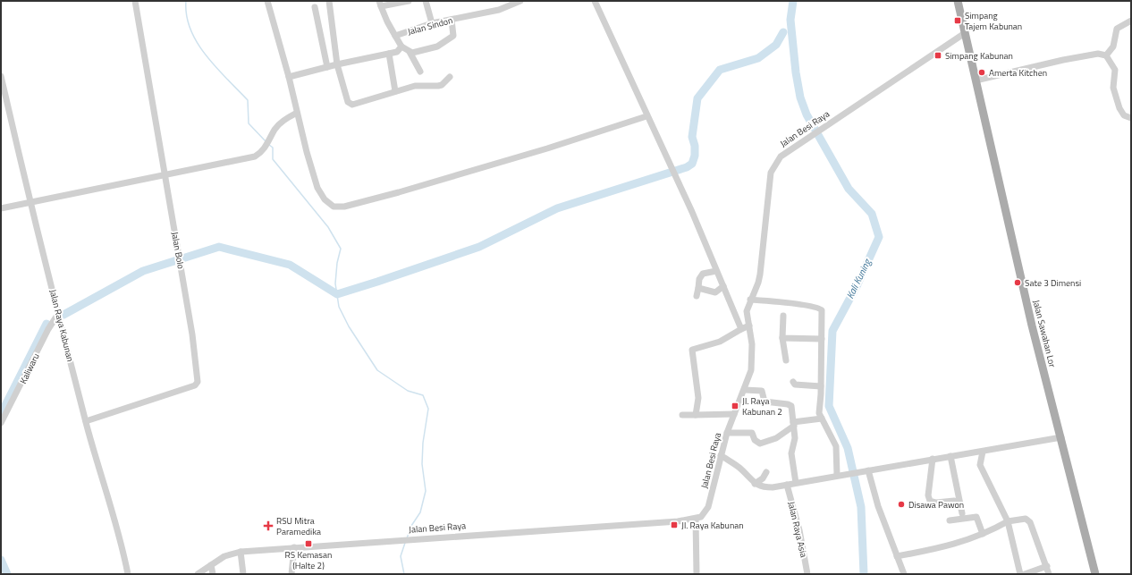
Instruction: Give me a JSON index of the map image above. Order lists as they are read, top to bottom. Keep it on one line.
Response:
{"streets":{"main road":["Jalan Sawahan Lor"],"street":["Jalan Sindon","Jalan Besi Raya","Jalan Bolo","Jalan Raya Kabunan","Kaliwaru","Jalan Raya Asia"]},"crossings":[["Jalan Besi Raya","Jalan Sawahan Lor"],["Jalan Bolo","Jalan Raya Kabunan"],["Jalan Raya Kabunan","Kaliwaru"]],"water":["Kali Kuning"],"places":{"transit":["Simpang Tajem Kabunan","Simpang Kabunan","Jl. Raya Kabunan 2","Jl. Raya Kabunan","RS Kemasan (Halte 2)"],"other":["Amerta Kitchen","Sate 3 Dimensi","Disawa Pawon"],"health":["RSU Mitra Paramedika"]}}
